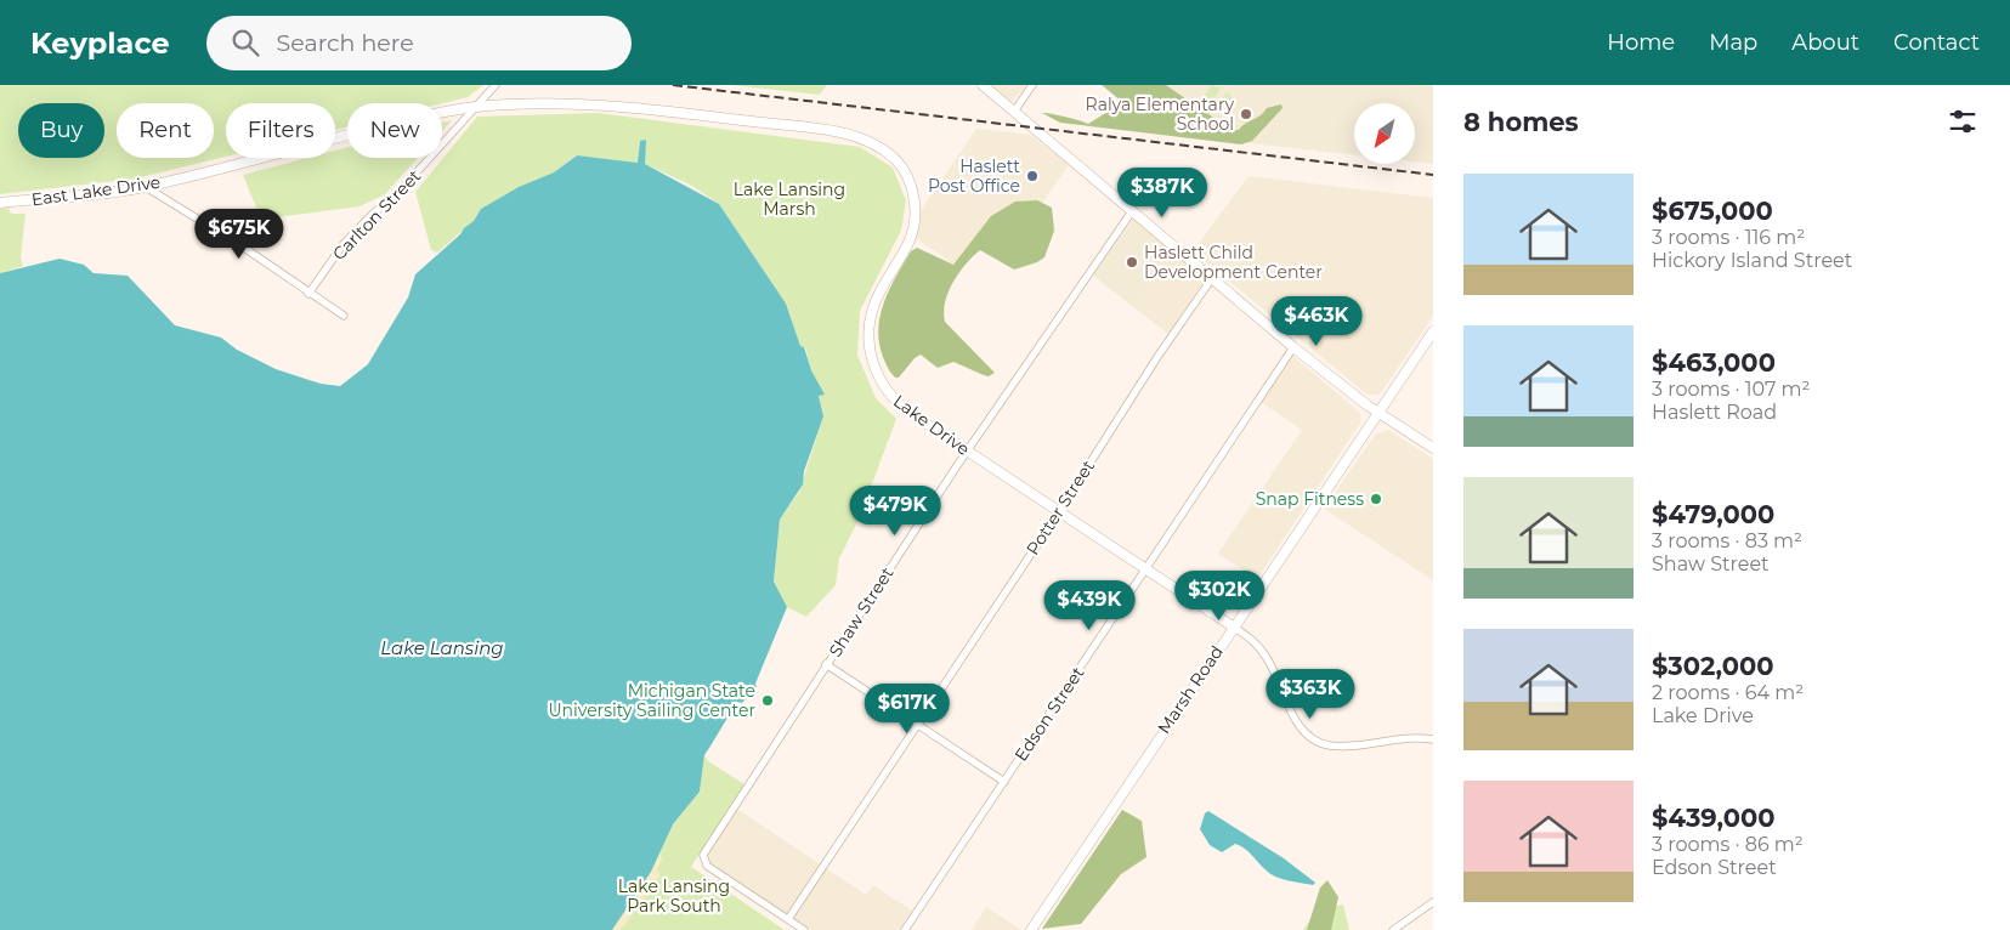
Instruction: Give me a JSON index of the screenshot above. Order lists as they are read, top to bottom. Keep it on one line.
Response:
{"streets":{"street":["East Lake Drive","Carlton Street","Lake Drive","Potter Street","Shaw Street","Marsh Road","Edson Street"]},"crossings":[["East Lake Drive","Carlton Street"],["East Lake Drive","Lake Drive"],["Carlton Street","Lake Drive"],["Lake Drive","Potter Street"],["Lake Drive","Shaw Street"],["Lake Drive","Marsh Road"],["Lake Drive","Edson Street"],["Potter Street","Shaw Street"]],"water":["Lake Lansing"],"parks":["Lake Lansing Marsh","Lake Lansing Park South"],"places":["Ralya Elementary School","Haslett Post Office","Haslett Child Development Center","Snap Fitness","Michigan State University Sailing Center"],"north":"bottom left","page":{"header":"Keyplace","search":"Search here","nav":["Home","Map","About","Contact"],"heading":"8 homes","chip":["Buy","Rent","Filters","New"],"list":[{"name":"$675,000","note":"3 rooms · 116 m² · Hickory Island Street"},{"name":"$463,000","note":"3 rooms · 107 m² · Haslett Road"},{"name":"$479,000","note":"3 rooms · 83 m² · Shaw Street"},{"name":"$302,000","note":"2 rooms · 64 m² · Lake Drive"},{"name":"$439,000","note":"3 rooms · 86 m² · Edson Street"}],"price":["$387K","$675K","$463K","$479K","$302K","$439K","$363K","$617K"]}}
